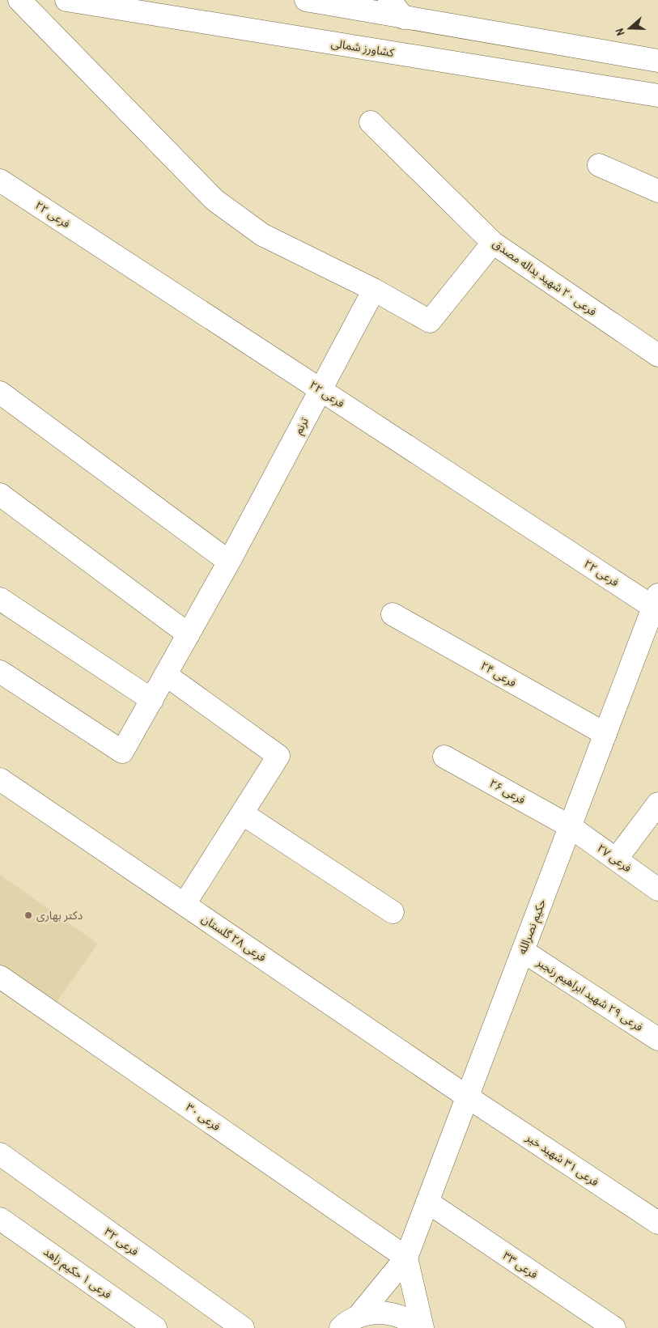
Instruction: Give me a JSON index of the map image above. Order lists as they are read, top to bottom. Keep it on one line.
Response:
{"streets":{"street":["کشاورز شمالی","فرعی ۲۲","فرعی ۲۰ شهید یداله مصدق","ترنم","فرعی ۲۴","فرعی ۲۶","فرعی ۲۷","حکیم نصرالله","فرعی ۲۸ گلستان","فرعی ۲۹ شهید ابراهیم رنجبر","فرعی ۳۰","فرعی ۳۱ شهید خیر","فرعی ۳۲","فرعی ۳۳","فرعی ۱ حکیم زاهد"]},"crossings":[["فرعی ۲۲","ترنم"],["فرعی ۲۲","حکیم نصرالله"],["فرعی ۲۴","حکیم نصرالله"],["فرعی ۲۶","فرعی ۲۷"],["فرعی ۲۶","حکیم نصرالله"],["فرعی ۲۷","حکیم نصرالله"],["حکیم نصرالله","فرعی ۲۸ گلستان"],["حکیم نصرالله","فرعی ۲۹ شهید ابراهیم رنجبر"],["حکیم نصرالله","فرعی ۳۰"],["حکیم نصرالله","فرعی ۳۱ شهید خیر"],["حکیم نصرالله","فرعی ۳۳"],["فرعی ۲۸ گلستان","فرعی ۳۱ شهید خیر"]],"places":["دکتر بهاری"],"north":"left"}
